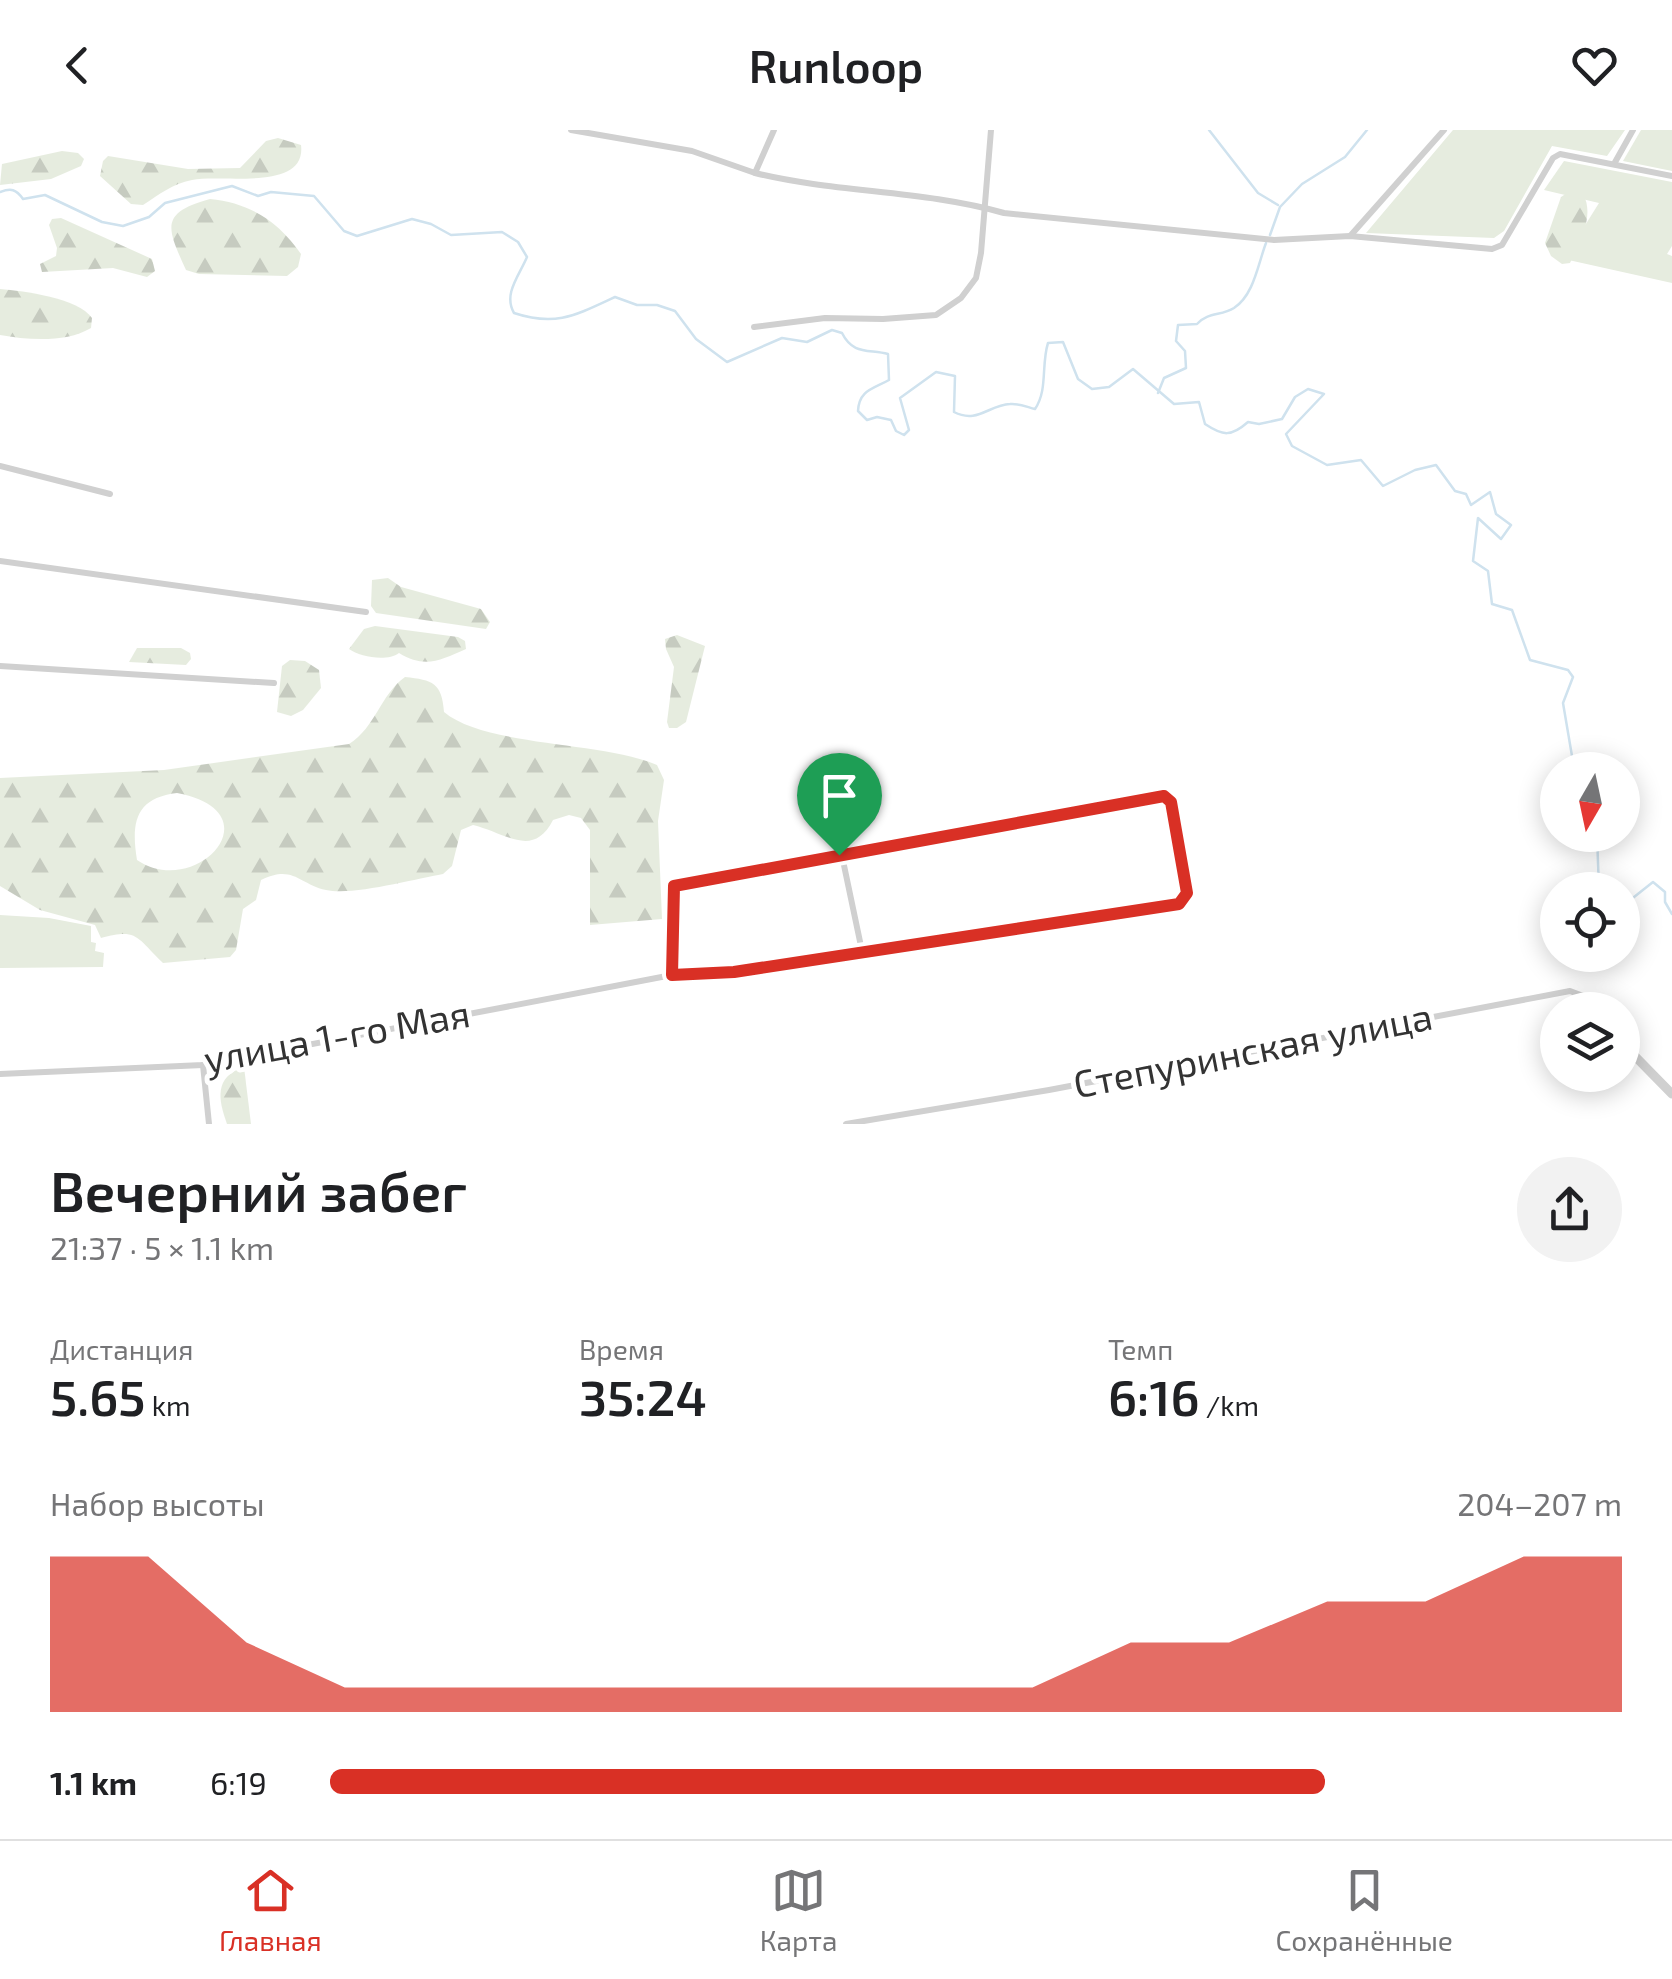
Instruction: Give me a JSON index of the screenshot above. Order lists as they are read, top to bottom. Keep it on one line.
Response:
{"streets":{"street":["улица 1-го Мая","Степуринская улица"]},"north":"bottom","page":{"header":"Runloop","heading":["Вечерний забег","21:37 · 5 × 1.1 km"],"stats":[["Дистанция","5.65 km"],["Время","35:24"],["Темп","6:16 /km"]],"chart":["Набор высоты","204–207 m"],"list":[{"name":"1.1 km","note":"6:19"}],"tabs":["Главная","Карта","Сохранённые"]}}
